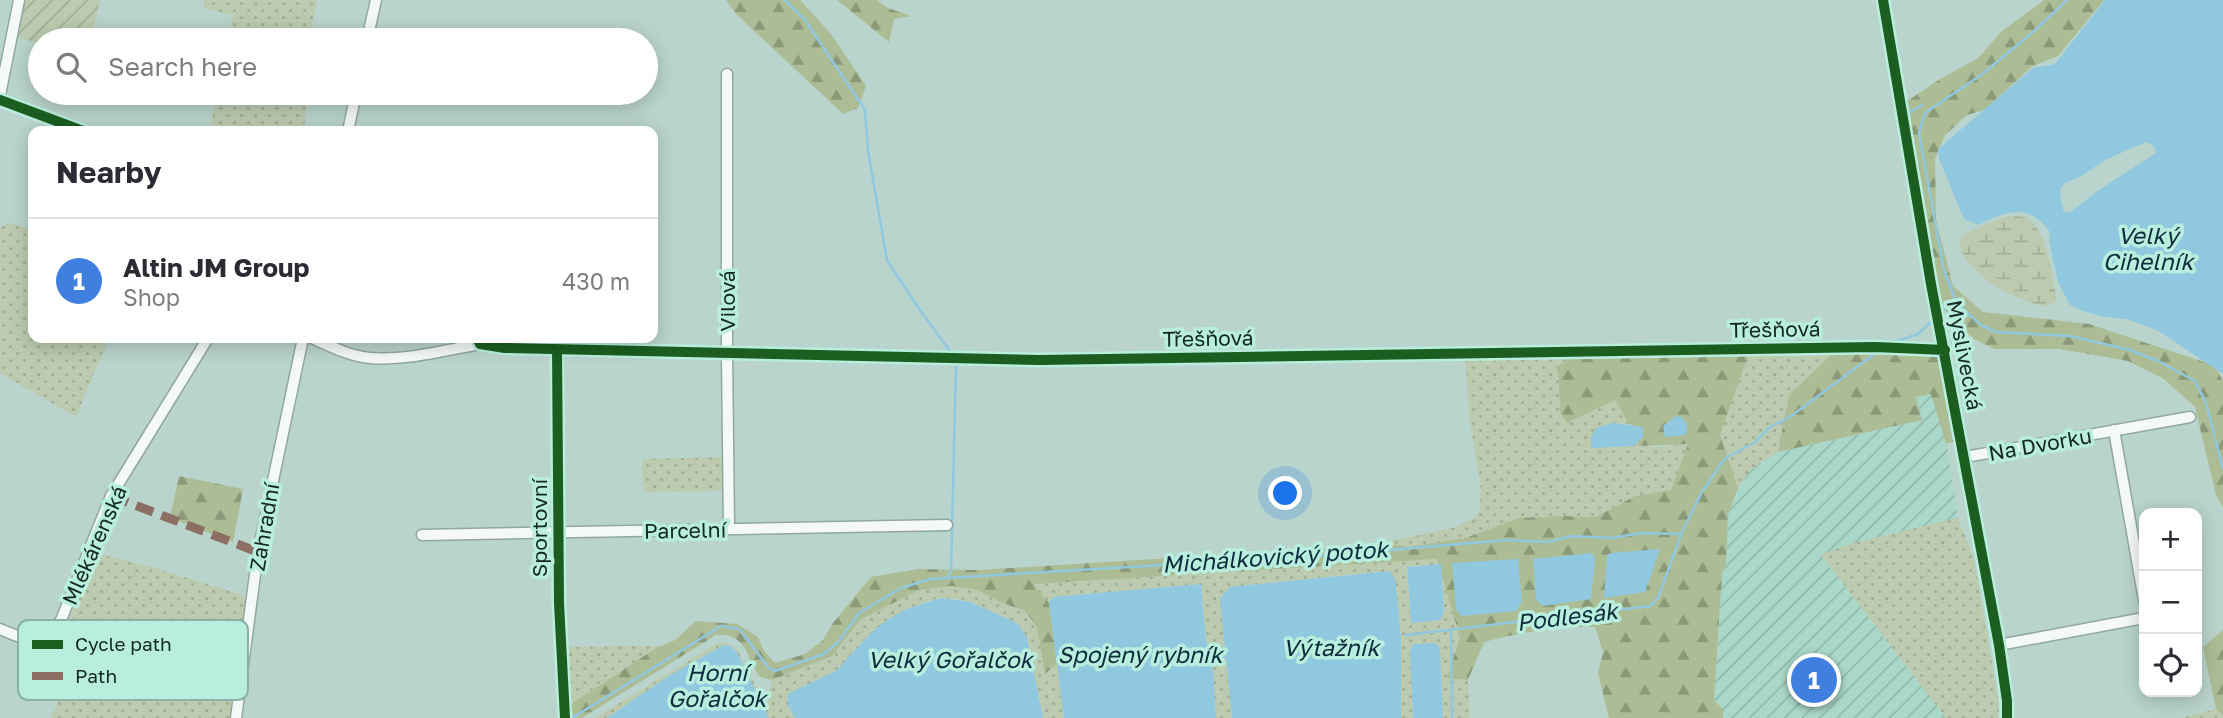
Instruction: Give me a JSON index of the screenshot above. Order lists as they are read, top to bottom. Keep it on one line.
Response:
{"streets":{"street":["Vilová","Třešňová","Myslivecká","Na Dvorku","Zahradní","Sportovní","Parcelní","Mlékárenská"]},"crossings":[["Vilová","Třešňová"],["Vilová","Parcelní"],["Třešňová","Myslivecká"],["Třešňová","Sportovní"],["Myslivecká","Na Dvorku"],["Sportovní","Parcelní"]],"water":["Velký Cihelník","Michálkovický potok","Podlesák","Výtažník","Spojený rybník","Velký Gořalčok","Horní Gořalčok"],"legend":["Cycle path","Path"],"page":{"search":"Search here","heading":"Nearby","list":[{"mark":"1","name":"Altin JM Group","note":"Shop","value":"430 m"}],"map_buttons":["+","−"],"pins":"1"}}
